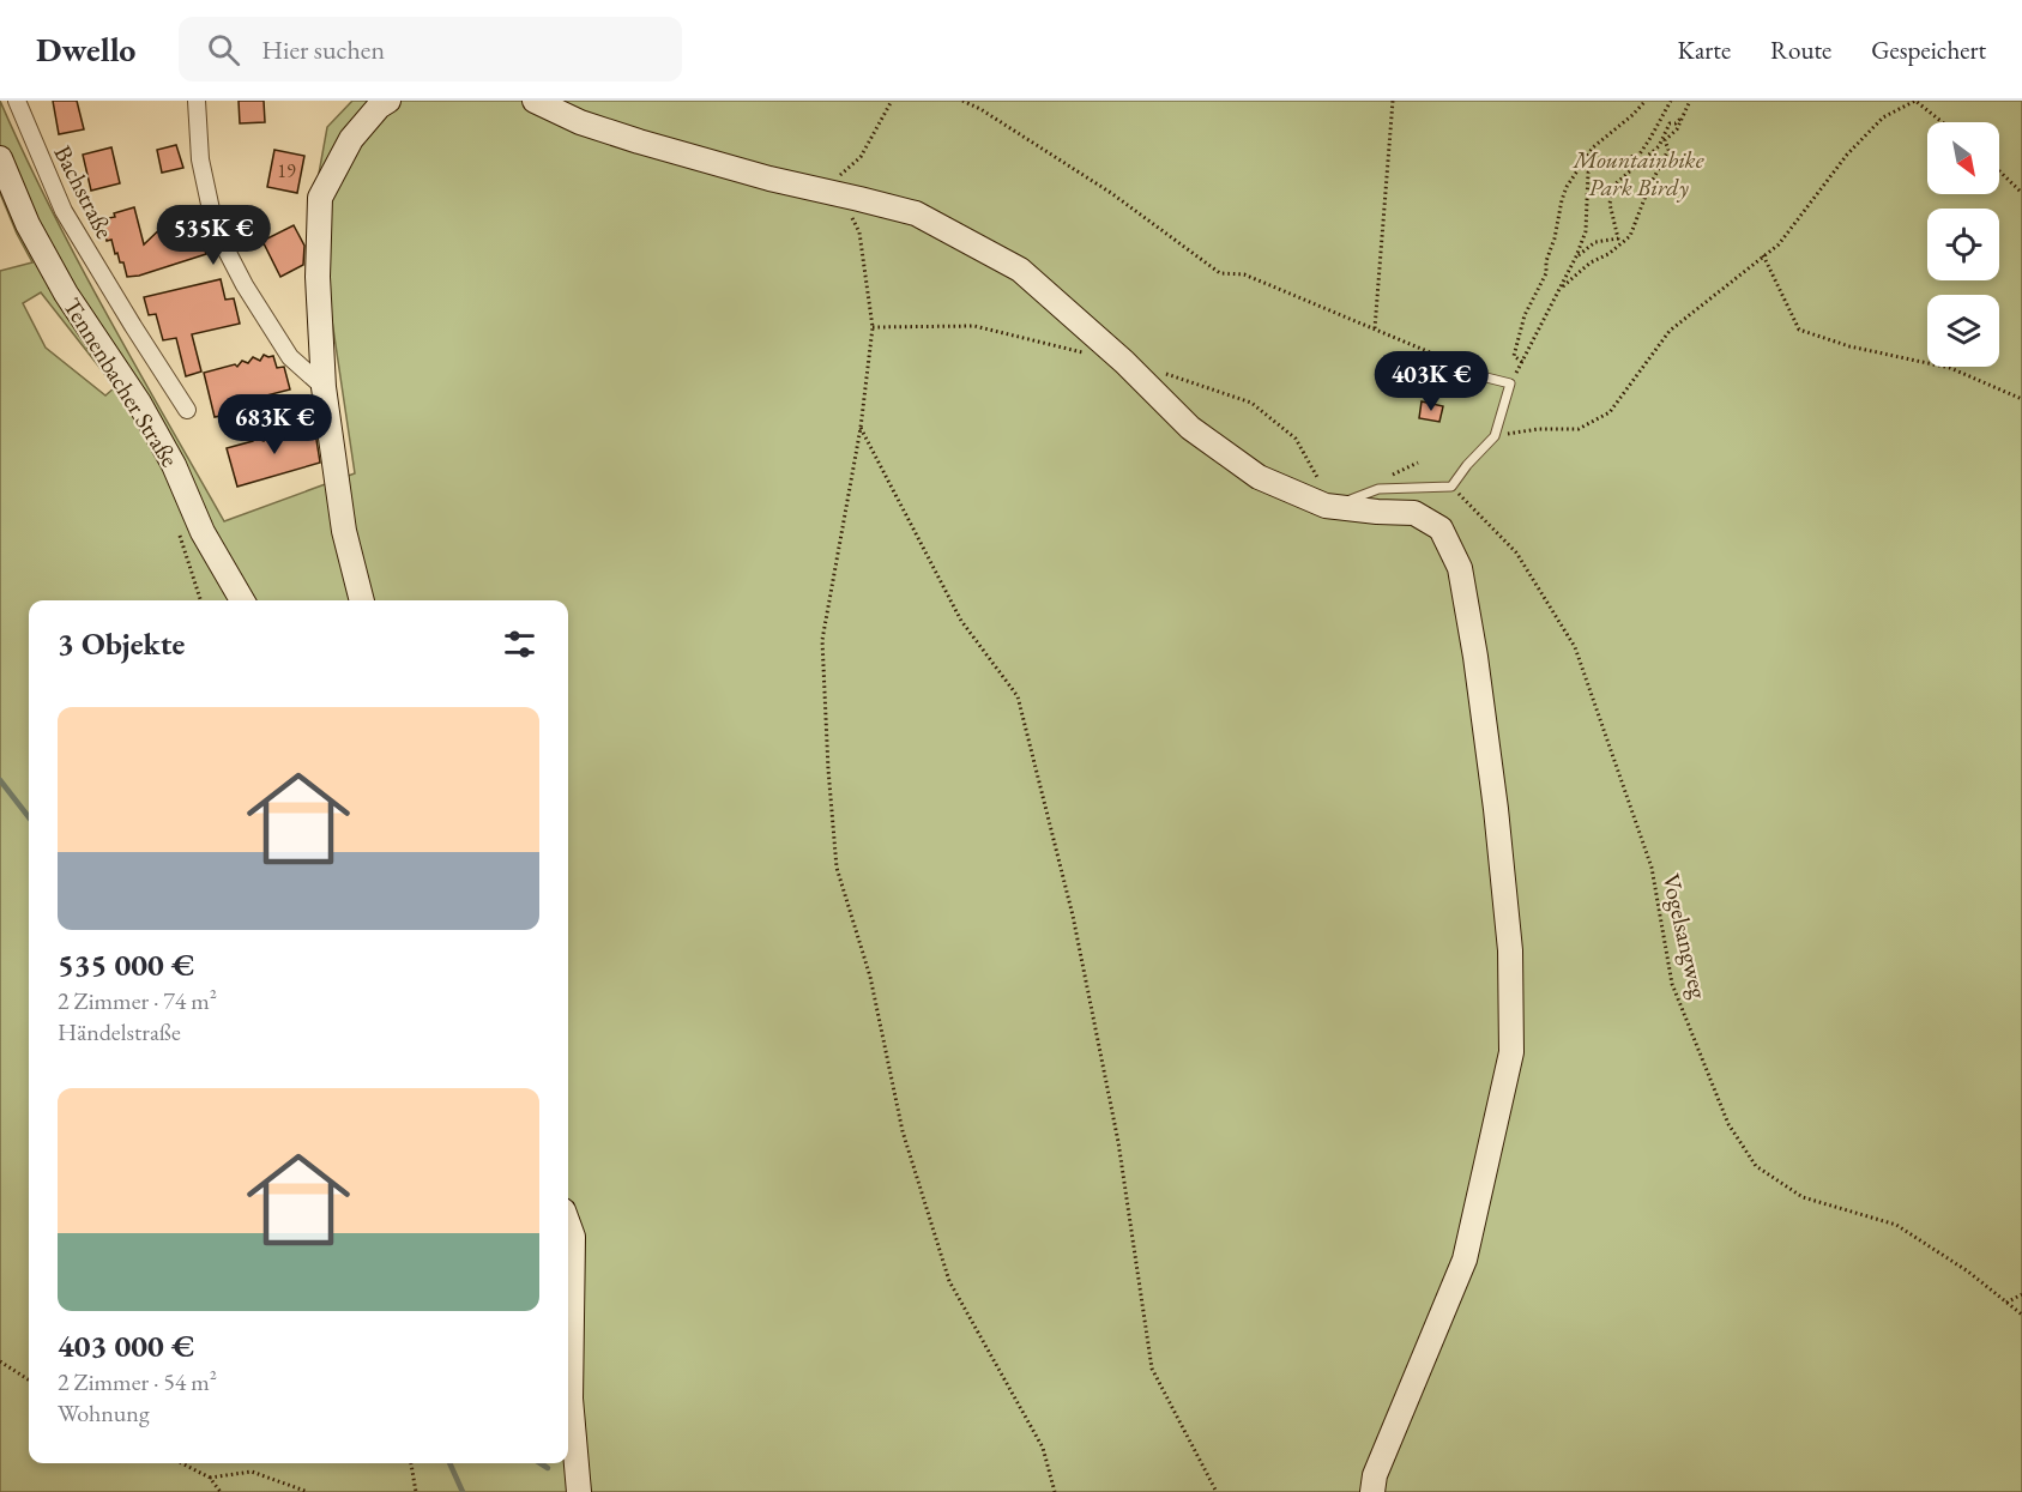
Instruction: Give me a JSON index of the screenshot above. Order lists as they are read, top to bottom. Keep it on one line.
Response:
{"streets":{"street":["Bachstraße","Tennenbacher Straße"],"path":["Vogelsangweg"]},"parks":["Mountainbike Park Birdy"],"house_numbers":["19"],"north":"bottom right","page":{"header":"Dwello","search":"Hier suchen","nav":["Karte","Route","Gespeichert"],"price":["535K €","403K €","683K €"],"heading":"3 Objekte","list":[{"name":"535 000 €","note":"2 Zimmer · 74 m² · Händelstraße"},{"name":"403 000 €","note":"2 Zimmer · 54 m² · Wohnung"}]}}
